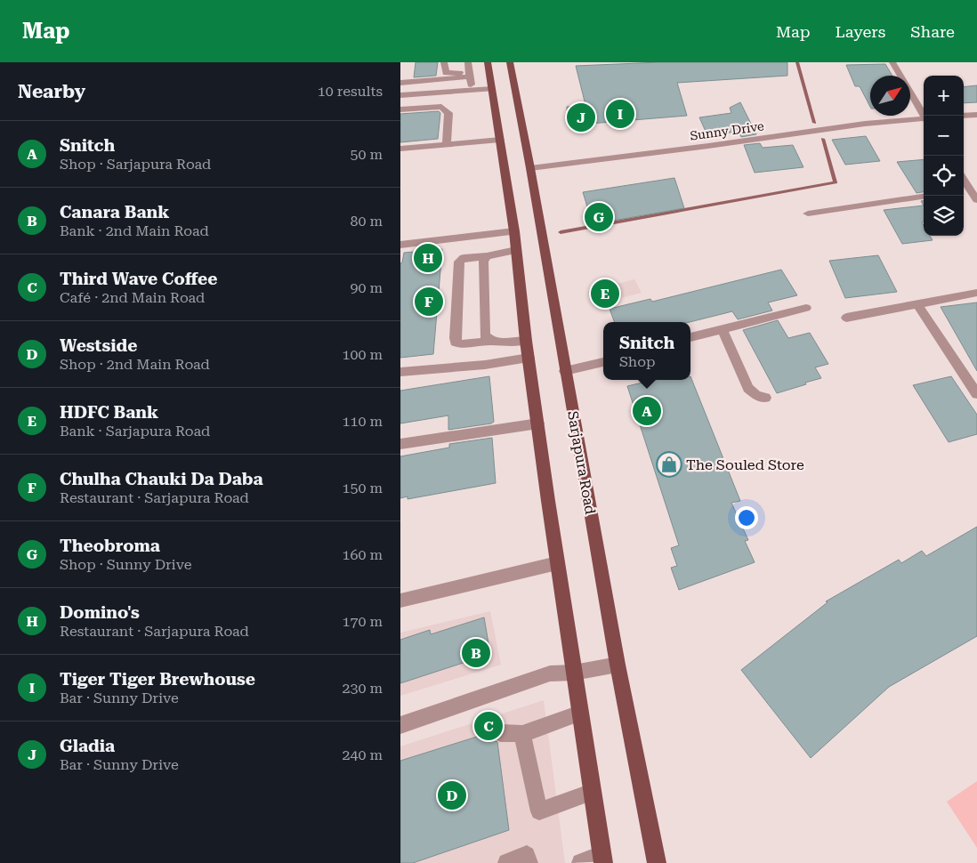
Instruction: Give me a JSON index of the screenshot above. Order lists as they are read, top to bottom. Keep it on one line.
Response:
{"streets":{"main road":["Sarjapura Road"],"street":["Sunny Drive"]},"crossings":[["Sunny Drive","Sarjapura Road"]],"places":{"shop":["The Souled Store"]},"north":"top right","page":{"header":"Map","nav":["Map","Layers","Share"],"heading":["Nearby","10 results"],"map_buttons":["+","−"],"pins":["I","J","G","H","E","F","A","B","C","D"],"list":[{"mark":"A","name":"Snitch","note":"Shop · Sarjapura Road","value":"50 m"},{"mark":"B","name":"Canara Bank","note":"Bank · 2nd Main Road","value":"80 m"},{"mark":"C","name":"Third Wave Coffee","note":"Café · 2nd Main Road","value":"90 m"},{"mark":"D","name":"Westside","note":"Shop · 2nd Main Road","value":"100 m"},{"mark":"E","name":"HDFC Bank","note":"Bank · Sarjapura Road","value":"110 m"},{"mark":"F","name":"Chulha Chauki Da Daba","note":"Restaurant · Sarjapura Road","value":"150 m"},{"mark":"G","name":"Theobroma","note":"Shop · Sunny Drive","value":"160 m"},{"mark":"H","name":"Domino's","note":"Restaurant · Sarjapura Road","value":"170 m"},{"mark":"I","name":"Tiger Tiger Brewhouse","note":"Bar · Sunny Drive","value":"230 m"},{"mark":"J","name":"Gladia","note":"Bar · Sunny Drive","value":"240 m"}],"popup":["Snitch","Shop"]}}
